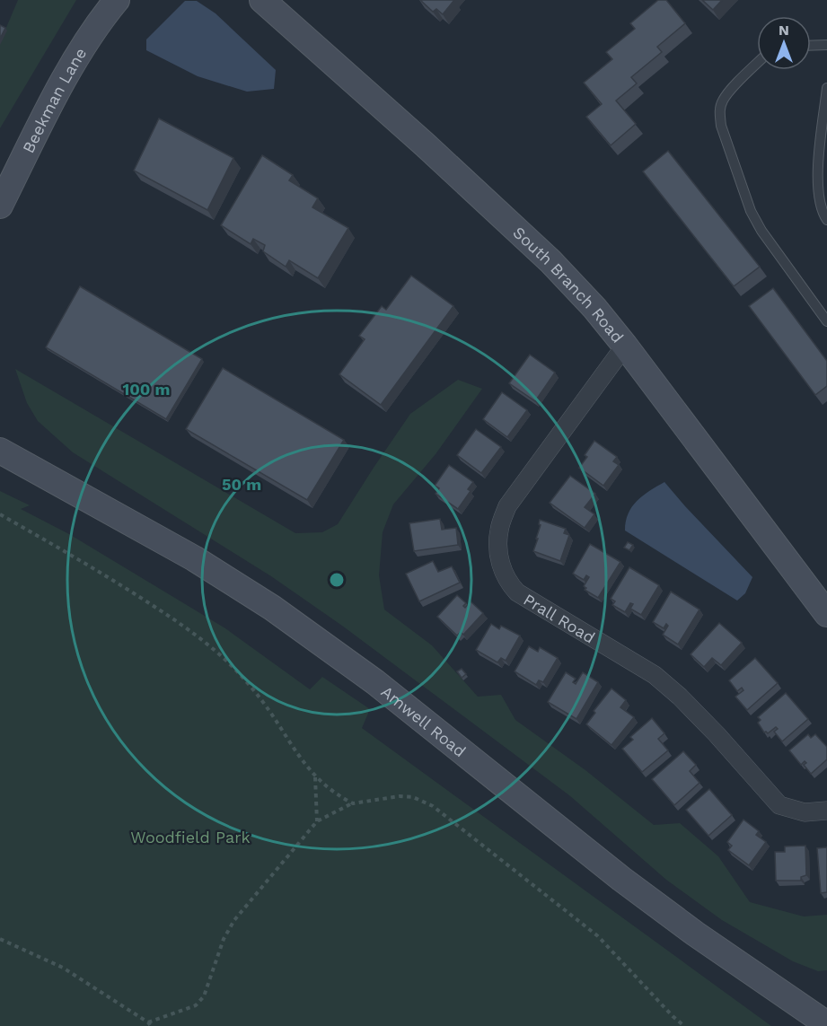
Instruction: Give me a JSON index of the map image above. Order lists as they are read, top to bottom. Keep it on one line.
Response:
{"streets":{"street":["Beekman Lane","South Branch Road","Prall Road","Amwell Road"]},"crossings":[["South Branch Road","Prall Road"]],"parks":["Woodfield Park"],"north":"top","rings":["100 m","50 m"]}
